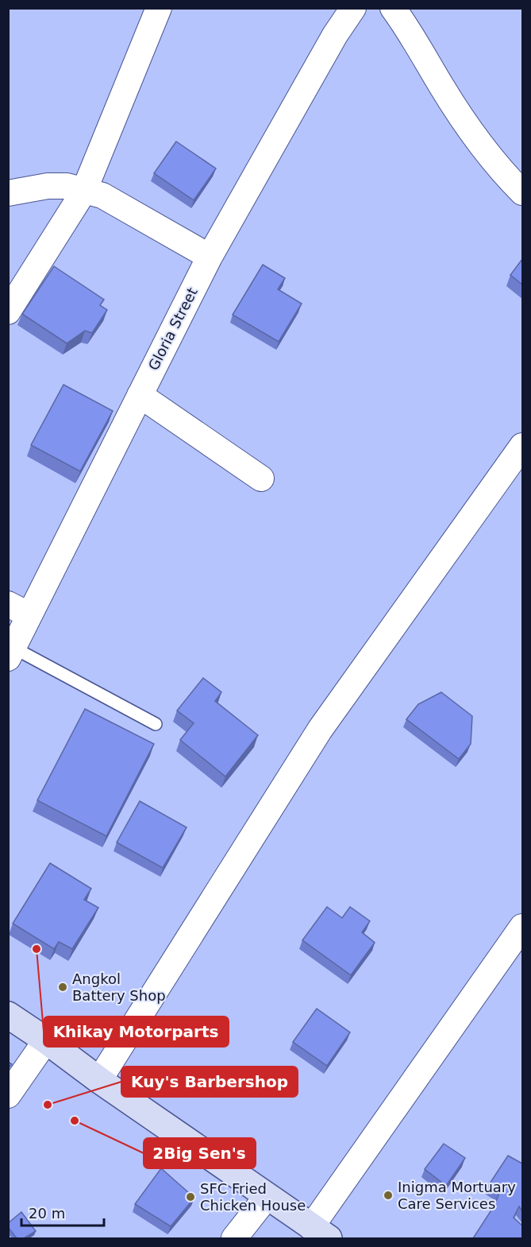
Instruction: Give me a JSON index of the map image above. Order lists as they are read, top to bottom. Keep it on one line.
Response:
{"streets":{"street":["Gloria Street"]},"places":["Khikay Motorparts","Angkol Battery Shop","Kuy's Barbershop","2Big Sen's","Inigma Mortuary Care Services","SFC Fried Chicken House"],"scale_bar":"20 m"}
